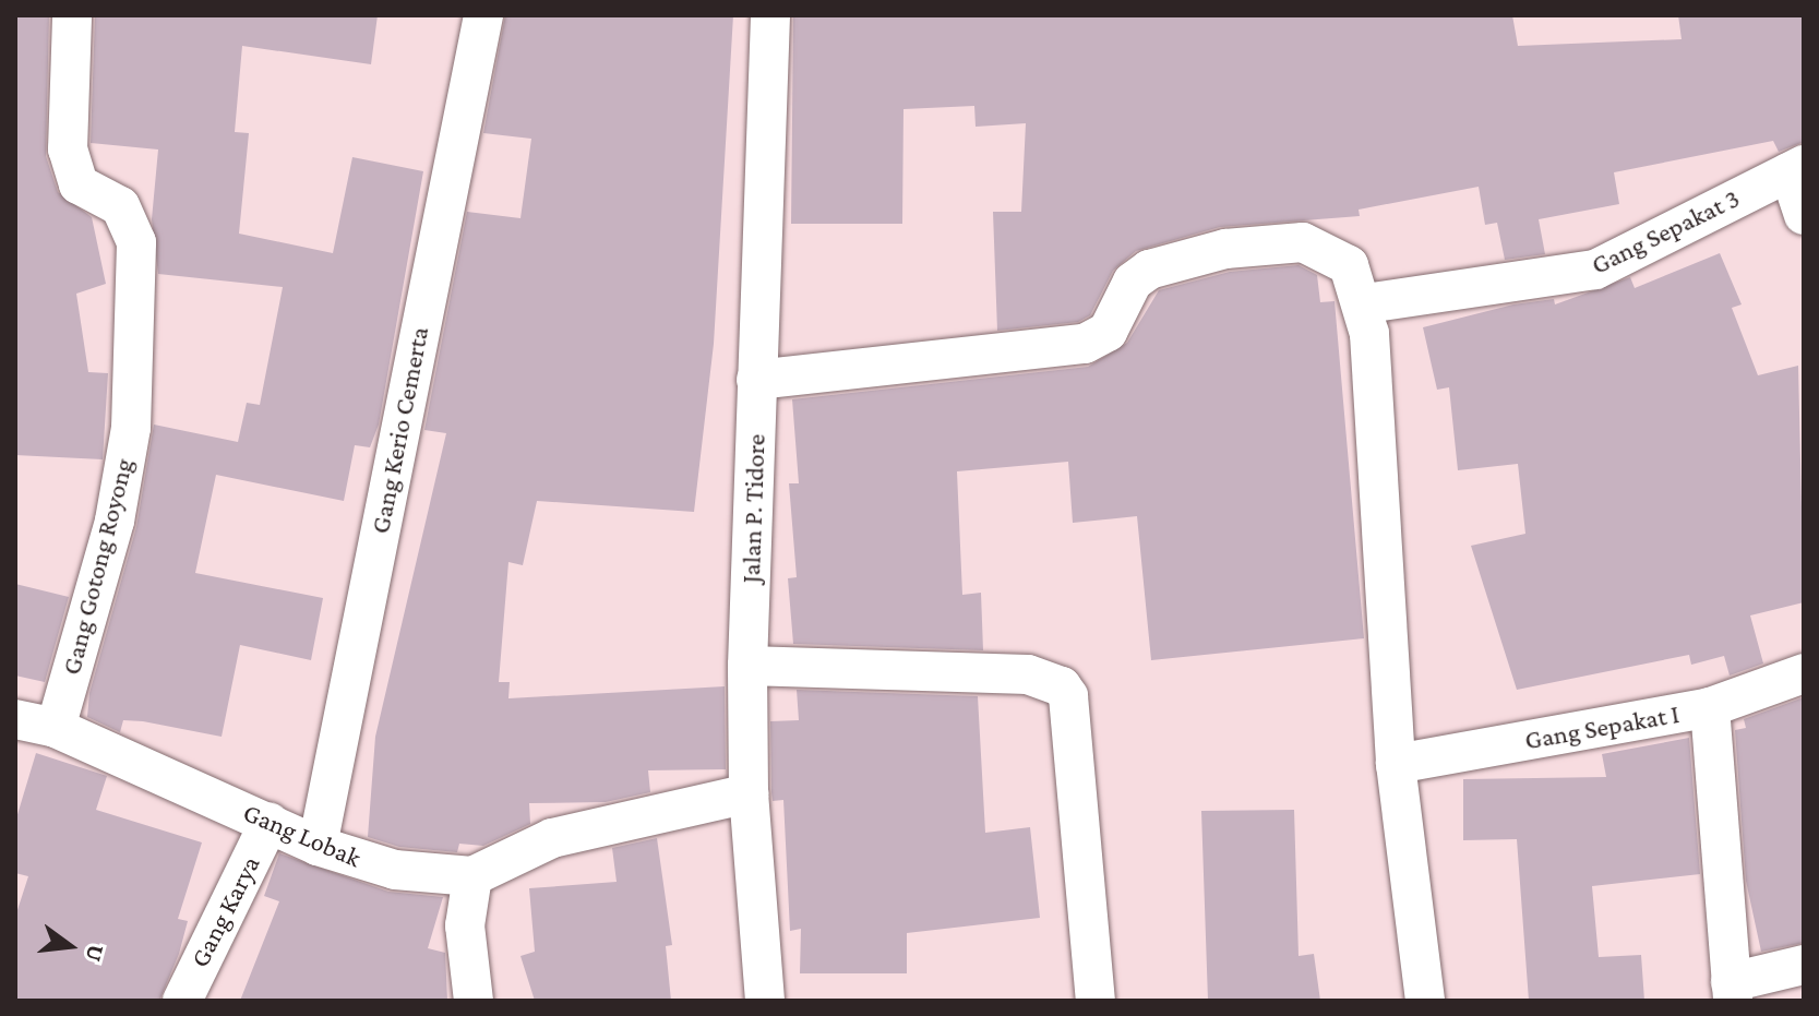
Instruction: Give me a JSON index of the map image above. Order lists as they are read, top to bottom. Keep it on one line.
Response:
{"streets":{"street":["Gang Sepakat 3","Gang Kerio Cemerta","Jalan P. Tidore","Gang Gotong Royong","Gang Sepakat I","Gang Lobak","Gang Karya"]},"crossings":[["Gang Kerio Cemerta","Gang Lobak"],["Gang Gotong Royong","Gang Lobak"],["Gang Lobak","Gang Karya"]],"north":"right"}
